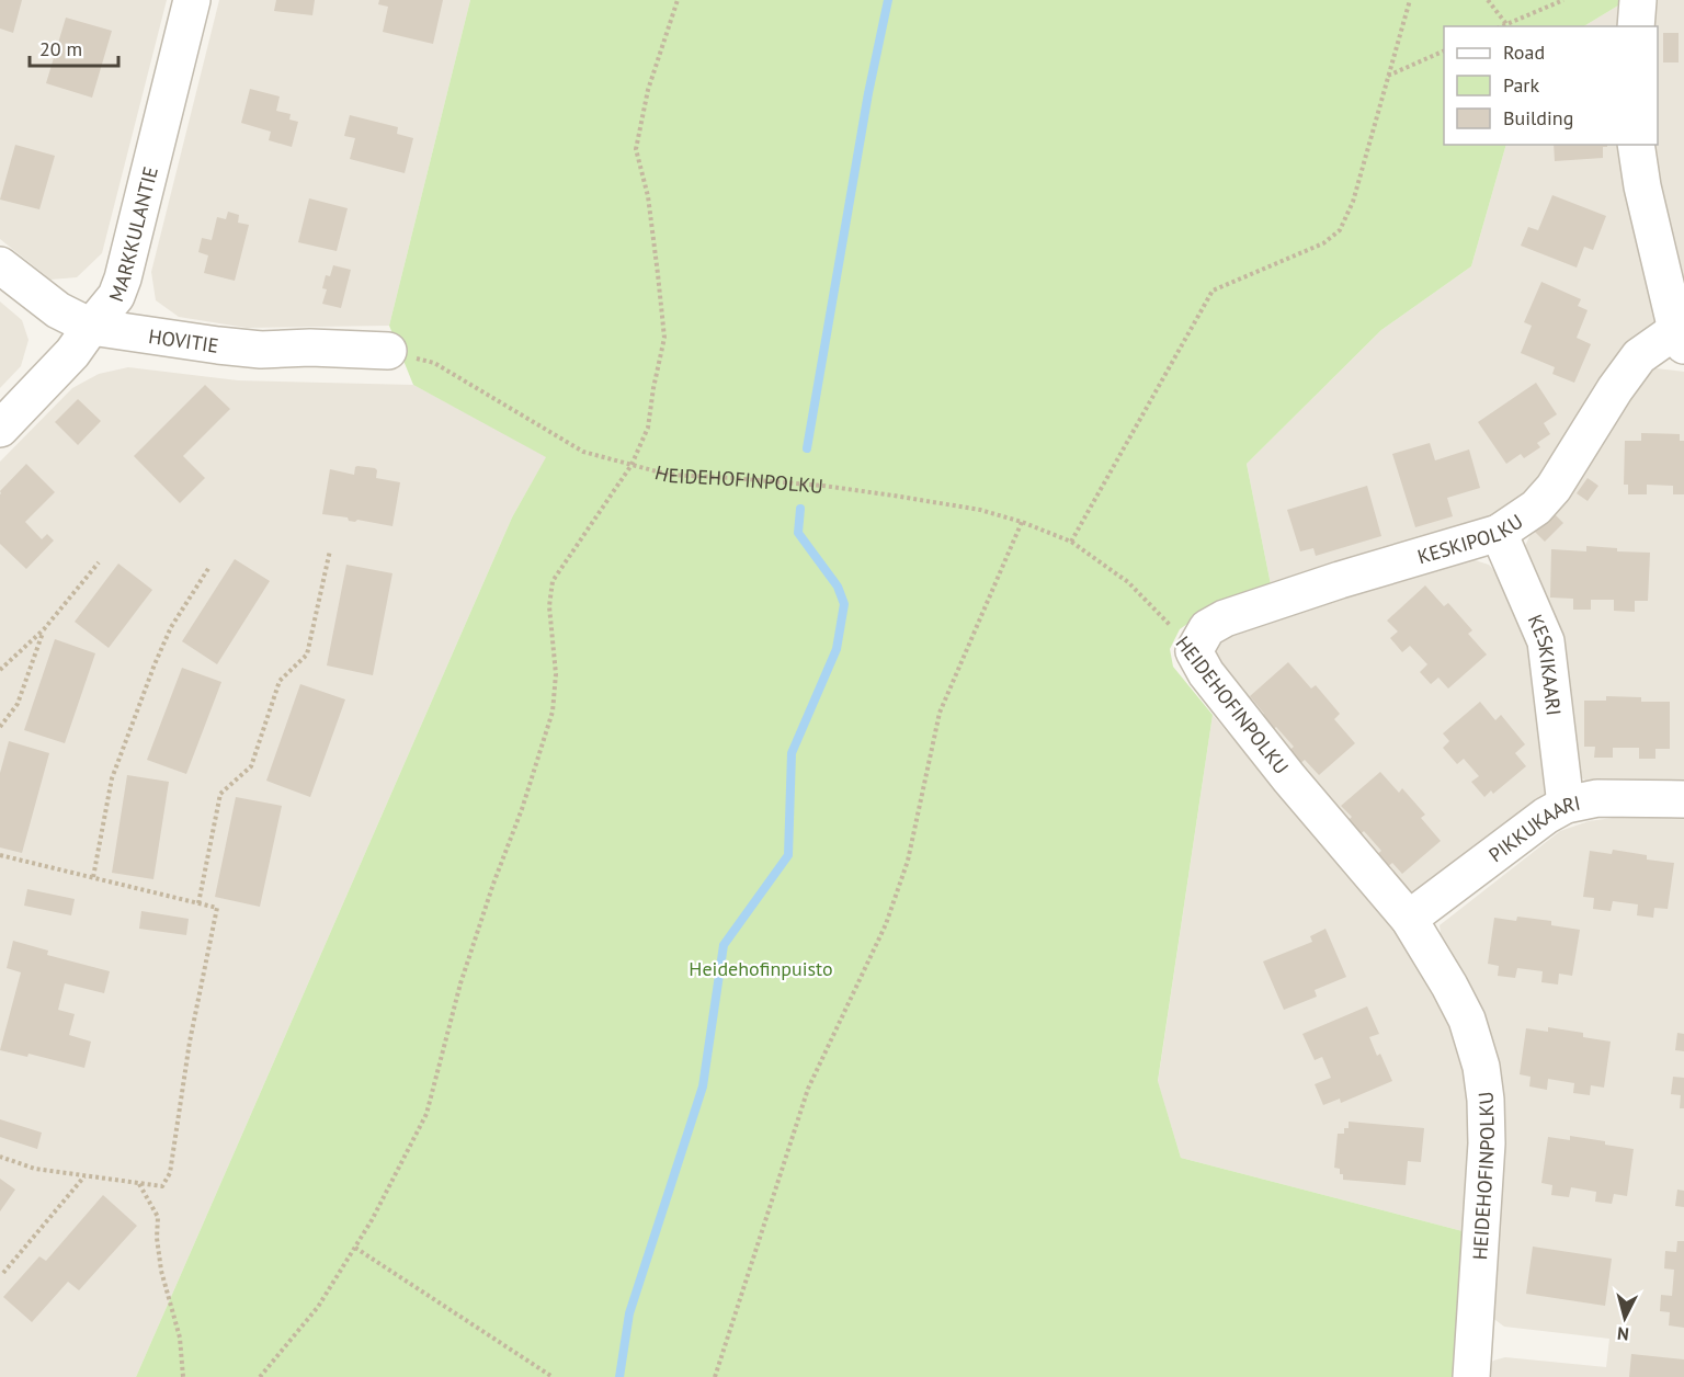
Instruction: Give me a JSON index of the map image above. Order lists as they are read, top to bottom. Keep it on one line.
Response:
{"streets":{"street":["MARKKULANTIE","HOVITIE","HEIDEHOFINPOLKU","KESKIPOLKU","KESKIKAARI","PIKKUKAARI"]},"crossings":[["MARKKULANTIE","HOVITIE"],["HOVITIE","HEIDEHOFINPOLKU"],["HEIDEHOFINPOLKU","KESKIPOLKU"],["HEIDEHOFINPOLKU","PIKKUKAARI"],["KESKIPOLKU","KESKIKAARI"],["KESKIKAARI","PIKKUKAARI"]],"parks":["Heidehofinpuisto"],"legend":["Road","Park","Building"],"scale_bar":"20 m","north":"bottom"}
